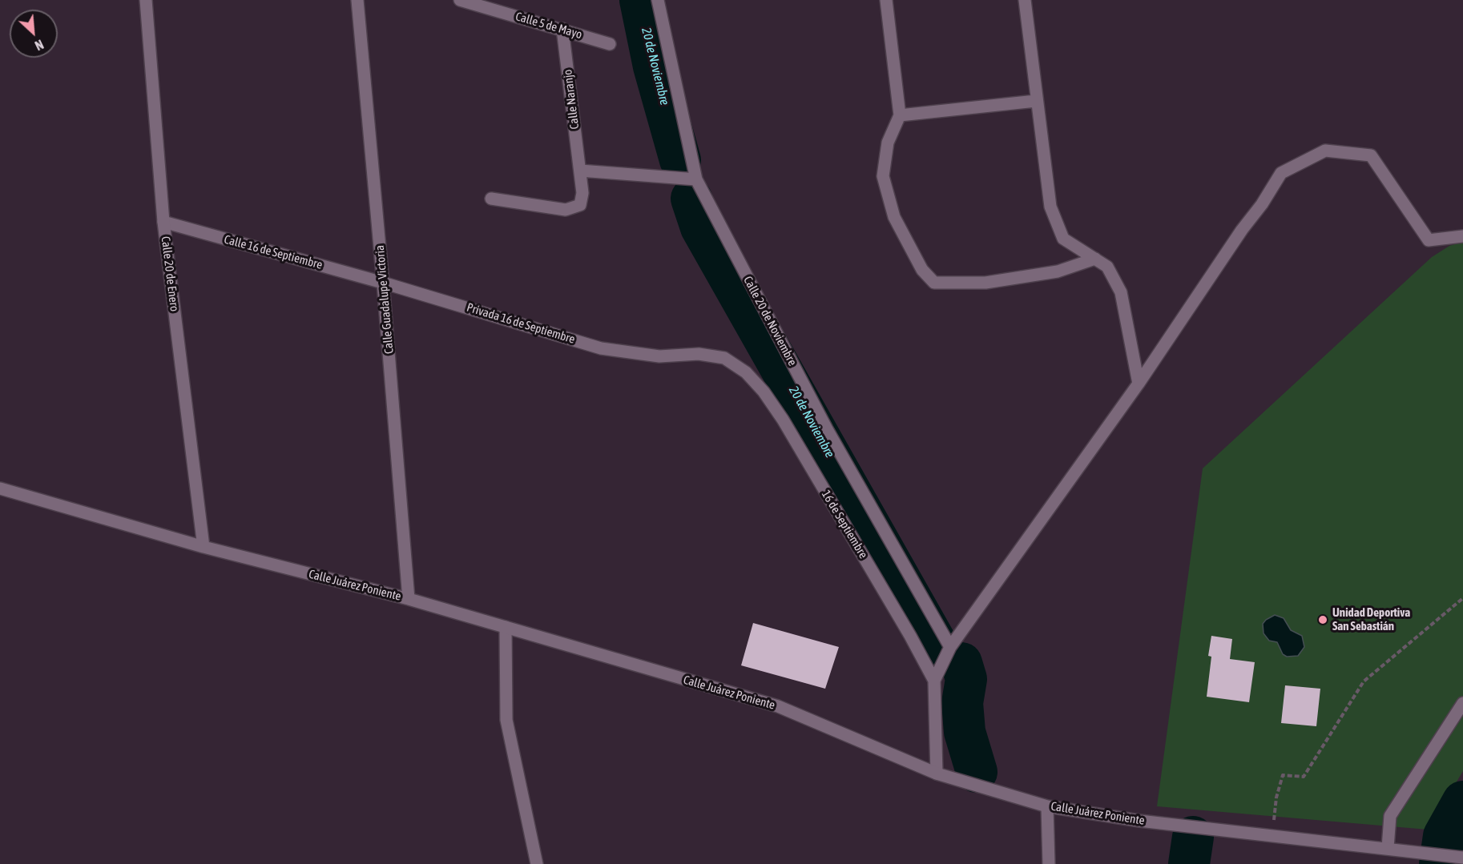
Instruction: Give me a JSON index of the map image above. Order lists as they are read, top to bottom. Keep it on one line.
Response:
{"streets":{"street":["Calle 5 de Mayo","Calle Naranjo","Calle 16 de Septiembre","Calle 20 de Enero","Calle Guadalupe Victoria","Calle 20 de Noviembre","Privada 16 de Septiembre","16 de Septiembre","Calle Juárez Poniente"]},"crossings":[["Calle 5 de Mayo","Calle Naranjo"],["Calle 16 de Septiembre","Calle 20 de Enero"],["Calle 16 de Septiembre","Calle Guadalupe Victoria"],["Calle 16 de Septiembre","Privada 16 de Septiembre"],["Calle 20 de Enero","Calle Juárez Poniente"],["Calle Guadalupe Victoria","Privada 16 de Septiembre"],["Calle Guadalupe Victoria","Calle Juárez Poniente"],["Privada 16 de Septiembre","16 de Septiembre"],["16 de Septiembre","Calle Juárez Poniente"]],"water":["20 de Noviembre"],"places":["Unidad Deportiva San Sebastián"],"north":"bottom right"}
